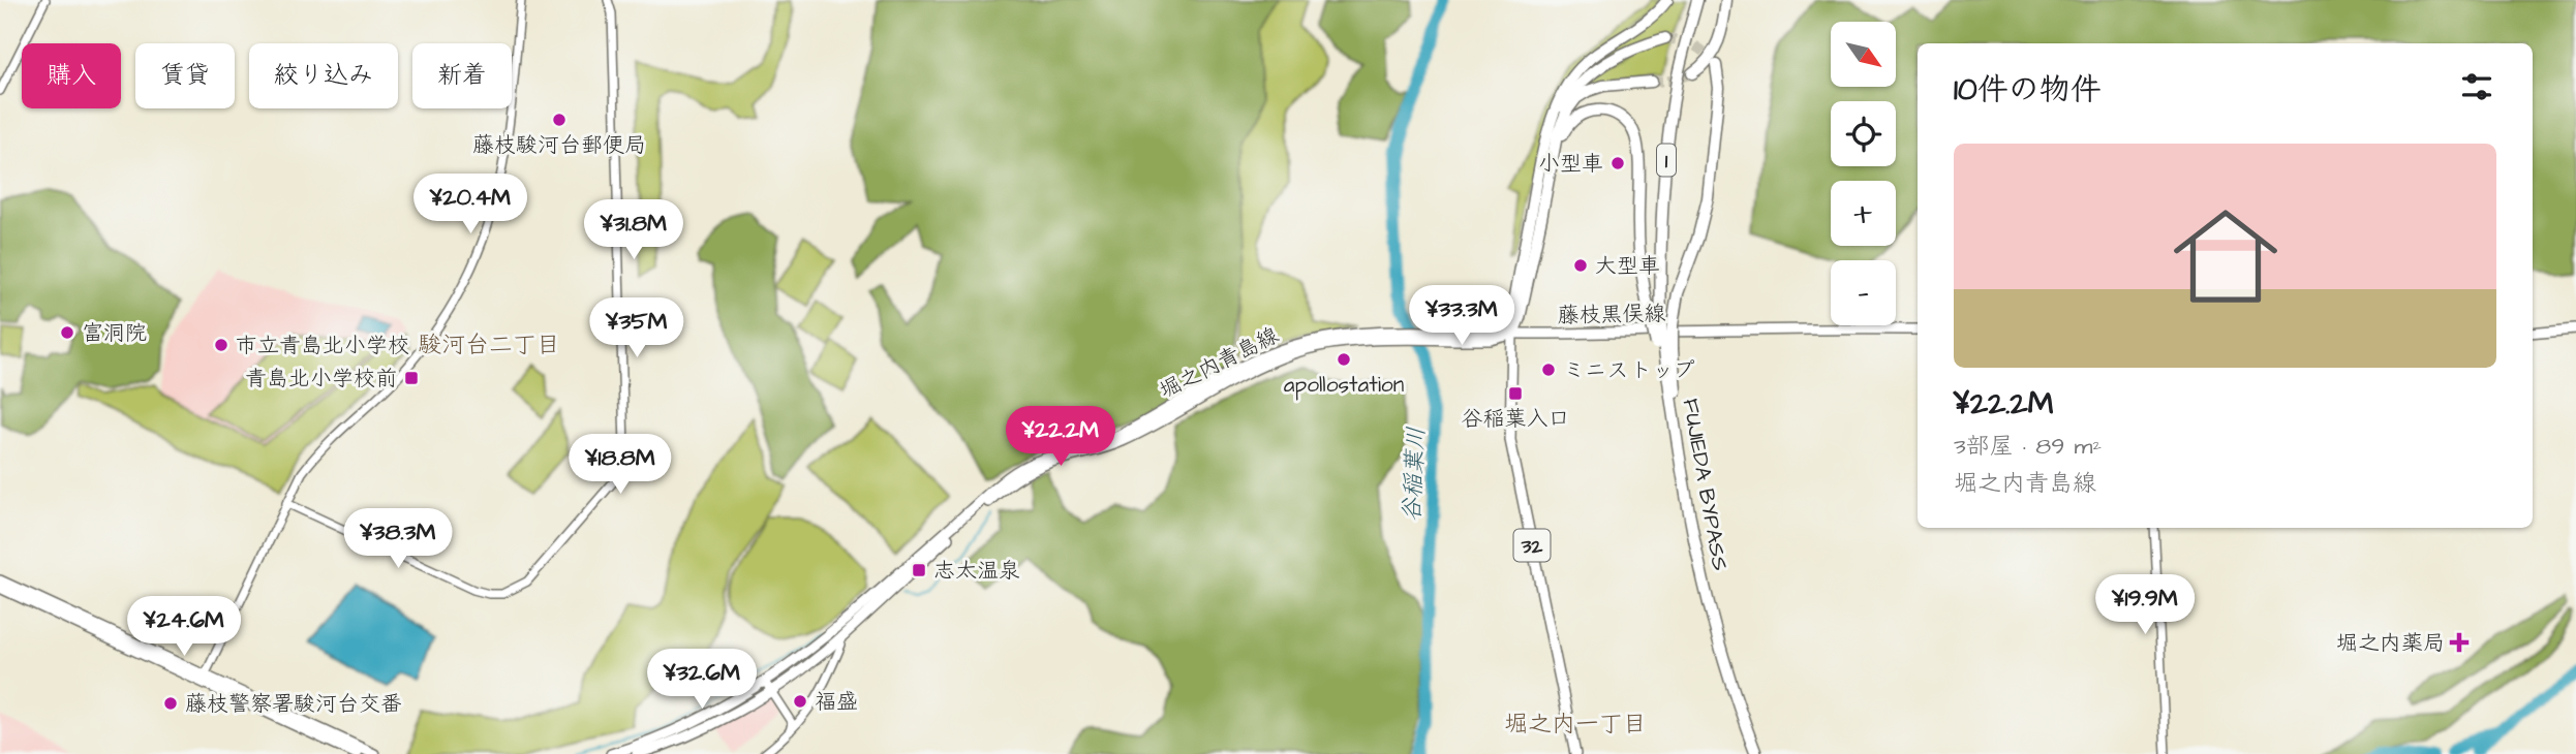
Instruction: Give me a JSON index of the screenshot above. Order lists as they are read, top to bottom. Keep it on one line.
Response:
{"streets":{"highway":["1","FUJIEDA BYPASS"],"main road":["藤枝黒俣線","堀之内青島線","32"]},"crossings":[["1","藤枝黒俣線"],["1","堀之内青島線"],["1","FUJIEDA BYPASS"],["1","32"],["藤枝黒俣線","堀之内青島線"],["藤枝黒俣線","32"],["堀之内青島線","32"]],"districts":["駿河台二丁目","堀之内一丁目"],"water":["谷稲葉川"],"places":{"other":["藤枝駿河台郵便局","小型車","大型車","富洞院","市立青島北小学校","apollostation","ミニストップ","福盛","藤枝警察署駿河台交番"],"transit":["青島北小学校前","谷稲葉入口","志太温泉"],"health":["堀之内薬局"]},"north":"bottom right","page":{"map_buttons":["+","−"],"chip":["購入","賃貸","絞り込み","新着"],"heading":"10件の物件","list":[{"name":"¥22.2M","note":"3部屋 · 89 m² · 堀之内青島線"}],"price":["¥20.4M","¥31.8M","¥33.3M","¥35M","¥22.2M","¥18.8M","¥38.3M","¥19.9M","¥24.6M","¥32.6M"]}}
